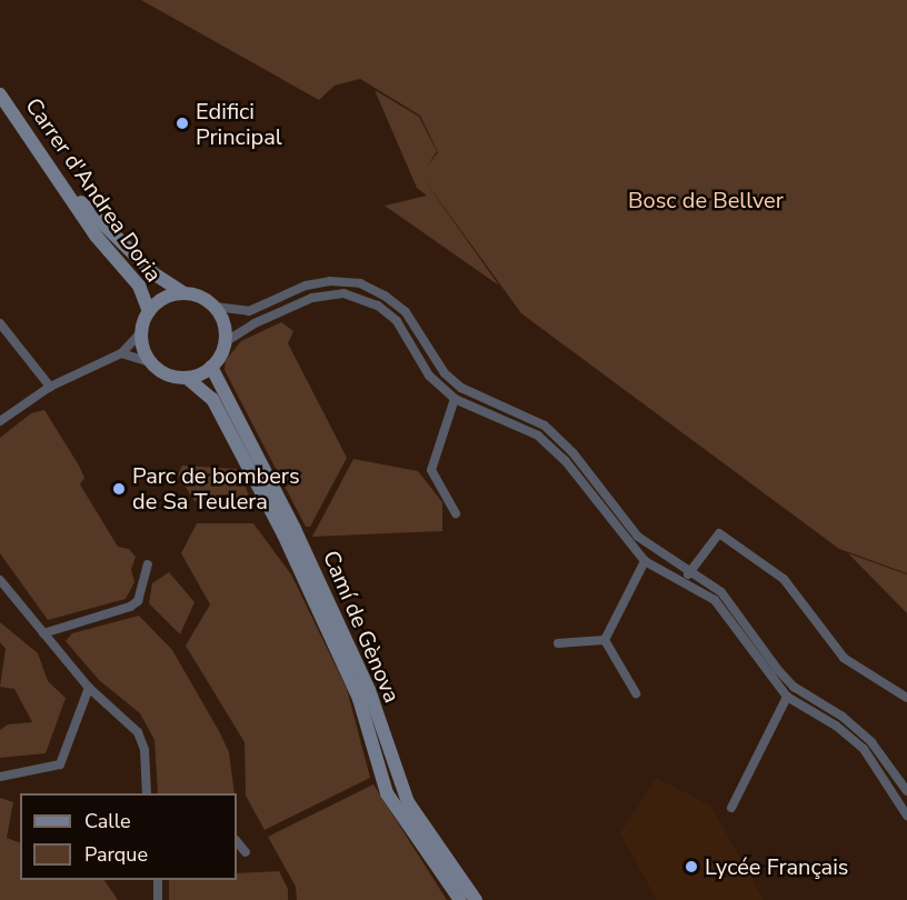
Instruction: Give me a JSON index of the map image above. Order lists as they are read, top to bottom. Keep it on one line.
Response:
{"streets":{"street":["Carrer d'Andrea Doria","Camí de Gènova"]},"crossings":[["Carrer d'Andrea Doria","Camí de Gènova"]],"parks":["Bosc de Bellver"],"places":["Edifici Principal","Parc de bombers de Sa Teulera","Lycée Français"],"legend":["Calle","Parque"]}
